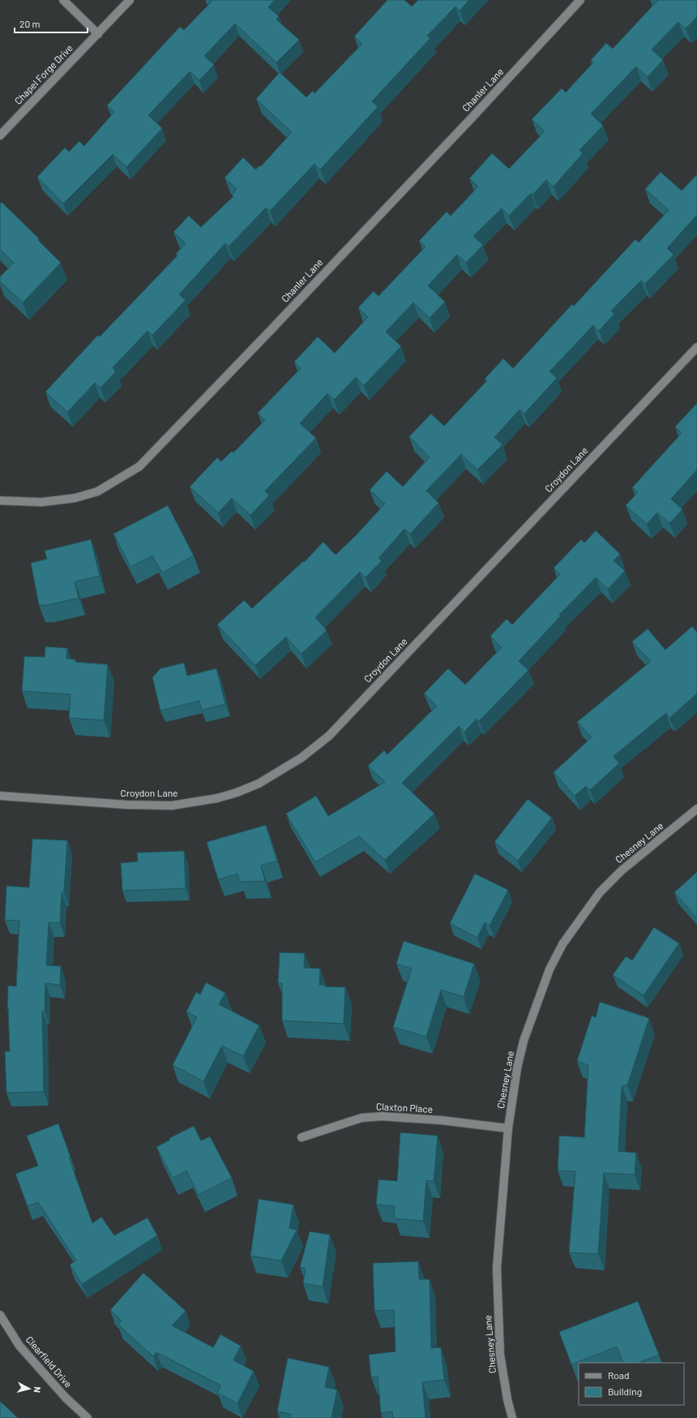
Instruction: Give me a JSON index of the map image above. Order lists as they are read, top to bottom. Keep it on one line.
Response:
{"streets":{"street":["Chapel Forge Drive","Chanler Lane","Croydon Lane","Chesney Lane","Claxton Place","Clearfield Drive"]},"crossings":[["Chesney Lane","Claxton Place"]],"legend":["Road","Building"],"scale_bar":"20 m","north":"right"}
